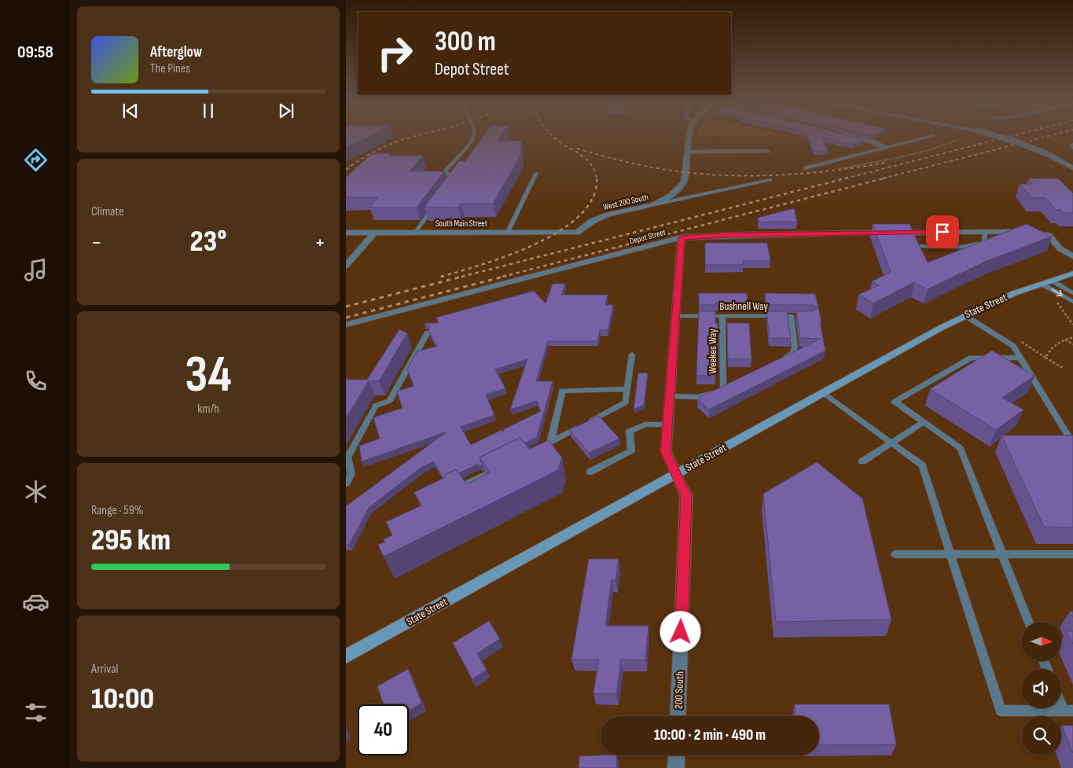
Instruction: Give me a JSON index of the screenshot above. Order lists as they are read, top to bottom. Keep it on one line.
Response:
{"streets":{"main road":["State Street"],"street":["West 200 South","South Main Street","Depot Street","200 South"],"lane":["Bushnell Way","Weekes Way"]},"crossings":[["West 200 South","South Main Street"],["Depot Street","200 South"],["Bushnell Way","Weekes Way"],["Bushnell Way","200 South"],["State Street","200 South"]],"north":"right","page":{"tabs":"09:58","turn":["300 m","Depot Street"],"song":["Afterglow","The Pines"],"tile":["Climate",["34","km/h"],["Range · 59%","295 km"],["Arrival","10:00"]],"heat":["−","23°","+"],"limit":"40","trip":"10:00 · 2 min · 490 m"}}
